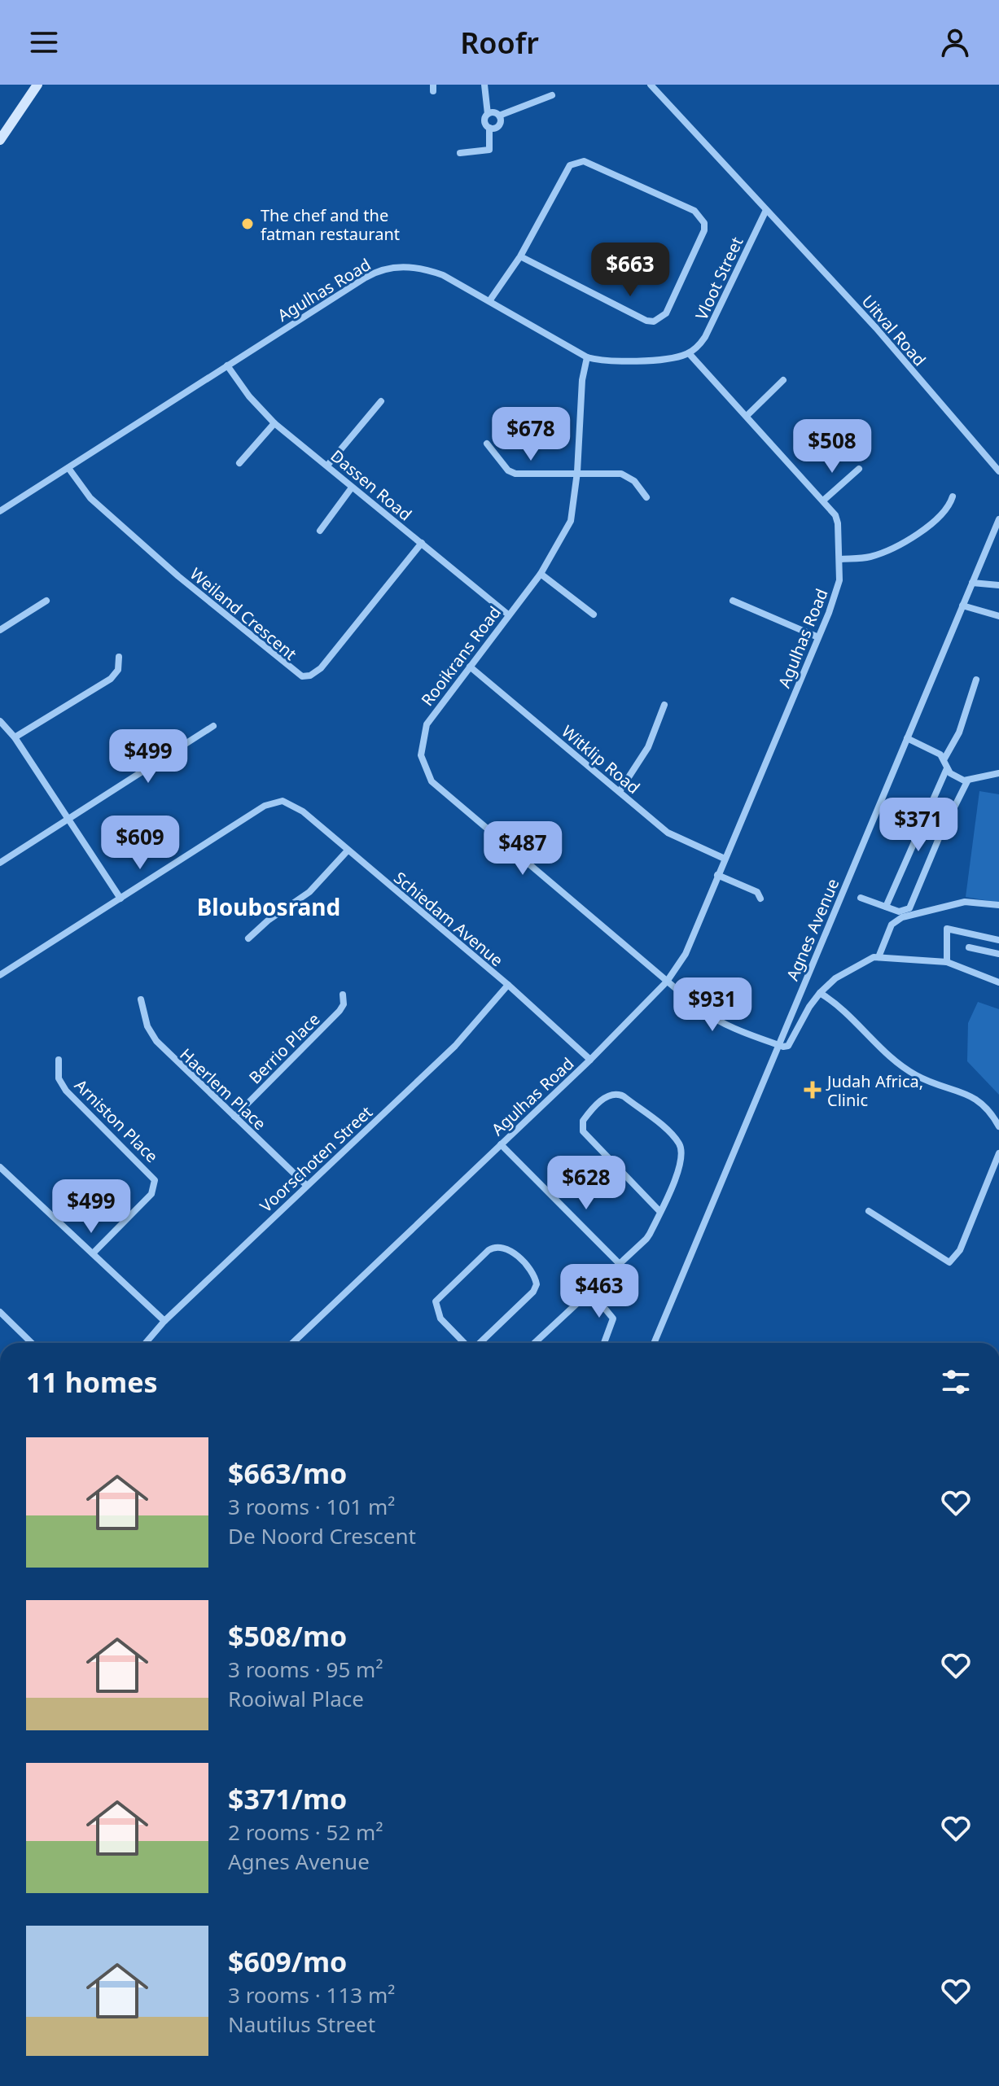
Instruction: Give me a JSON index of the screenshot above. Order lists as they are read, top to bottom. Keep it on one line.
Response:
{"streets":{"street":["Vloot Street","Agulhas Road","Uitval Road","Dassen Road","Weiland Crescent","Rooikrans Road","Witklip Road","Schiedam Avenue","Agnes Avenue","Berrio Place","Haerlem Place","Arniston Place","Voorschoten Street"]},"crossings":[["Vloot Street","Agulhas Road"],["Vloot Street","Uitval Road"],["Agulhas Road","Dassen Road"],["Agulhas Road","Weiland Crescent"],["Agulhas Road","Rooikrans Road"],["Agulhas Road","Witklip Road"],["Agulhas Road","Schiedam Avenue"],["Dassen Road","Weiland Crescent"],["Dassen Road","Rooikrans Road"],["Rooikrans Road","Witklip Road"],["Rooikrans Road","Agnes Avenue"],["Schiedam Avenue","Voorschoten Street"],["Berrio Place","Haerlem Place"],["Haerlem Place","Voorschoten Street"]],"districts":["Bloubosrand"],"places":{"other":["The chef and the fatman restaurant"],"health":["Judah Africa, Clinic"]},"page":{"header":"Roofr","price":["$663","$678","$508","$499","$371","$609","$487","$931","$628","$499","$463"],"heading":"11 homes","list":[{"name":"$663/mo","note":"3 rooms · 101 m² · De Noord Crescent"},{"name":"$508/mo","note":"3 rooms · 95 m² · Rooiwal Place"},{"name":"$371/mo","note":"2 rooms · 52 m² · Agnes Avenue"},{"name":"$609/mo","note":"3 rooms · 113 m² · Nautilus Street"}]}}
